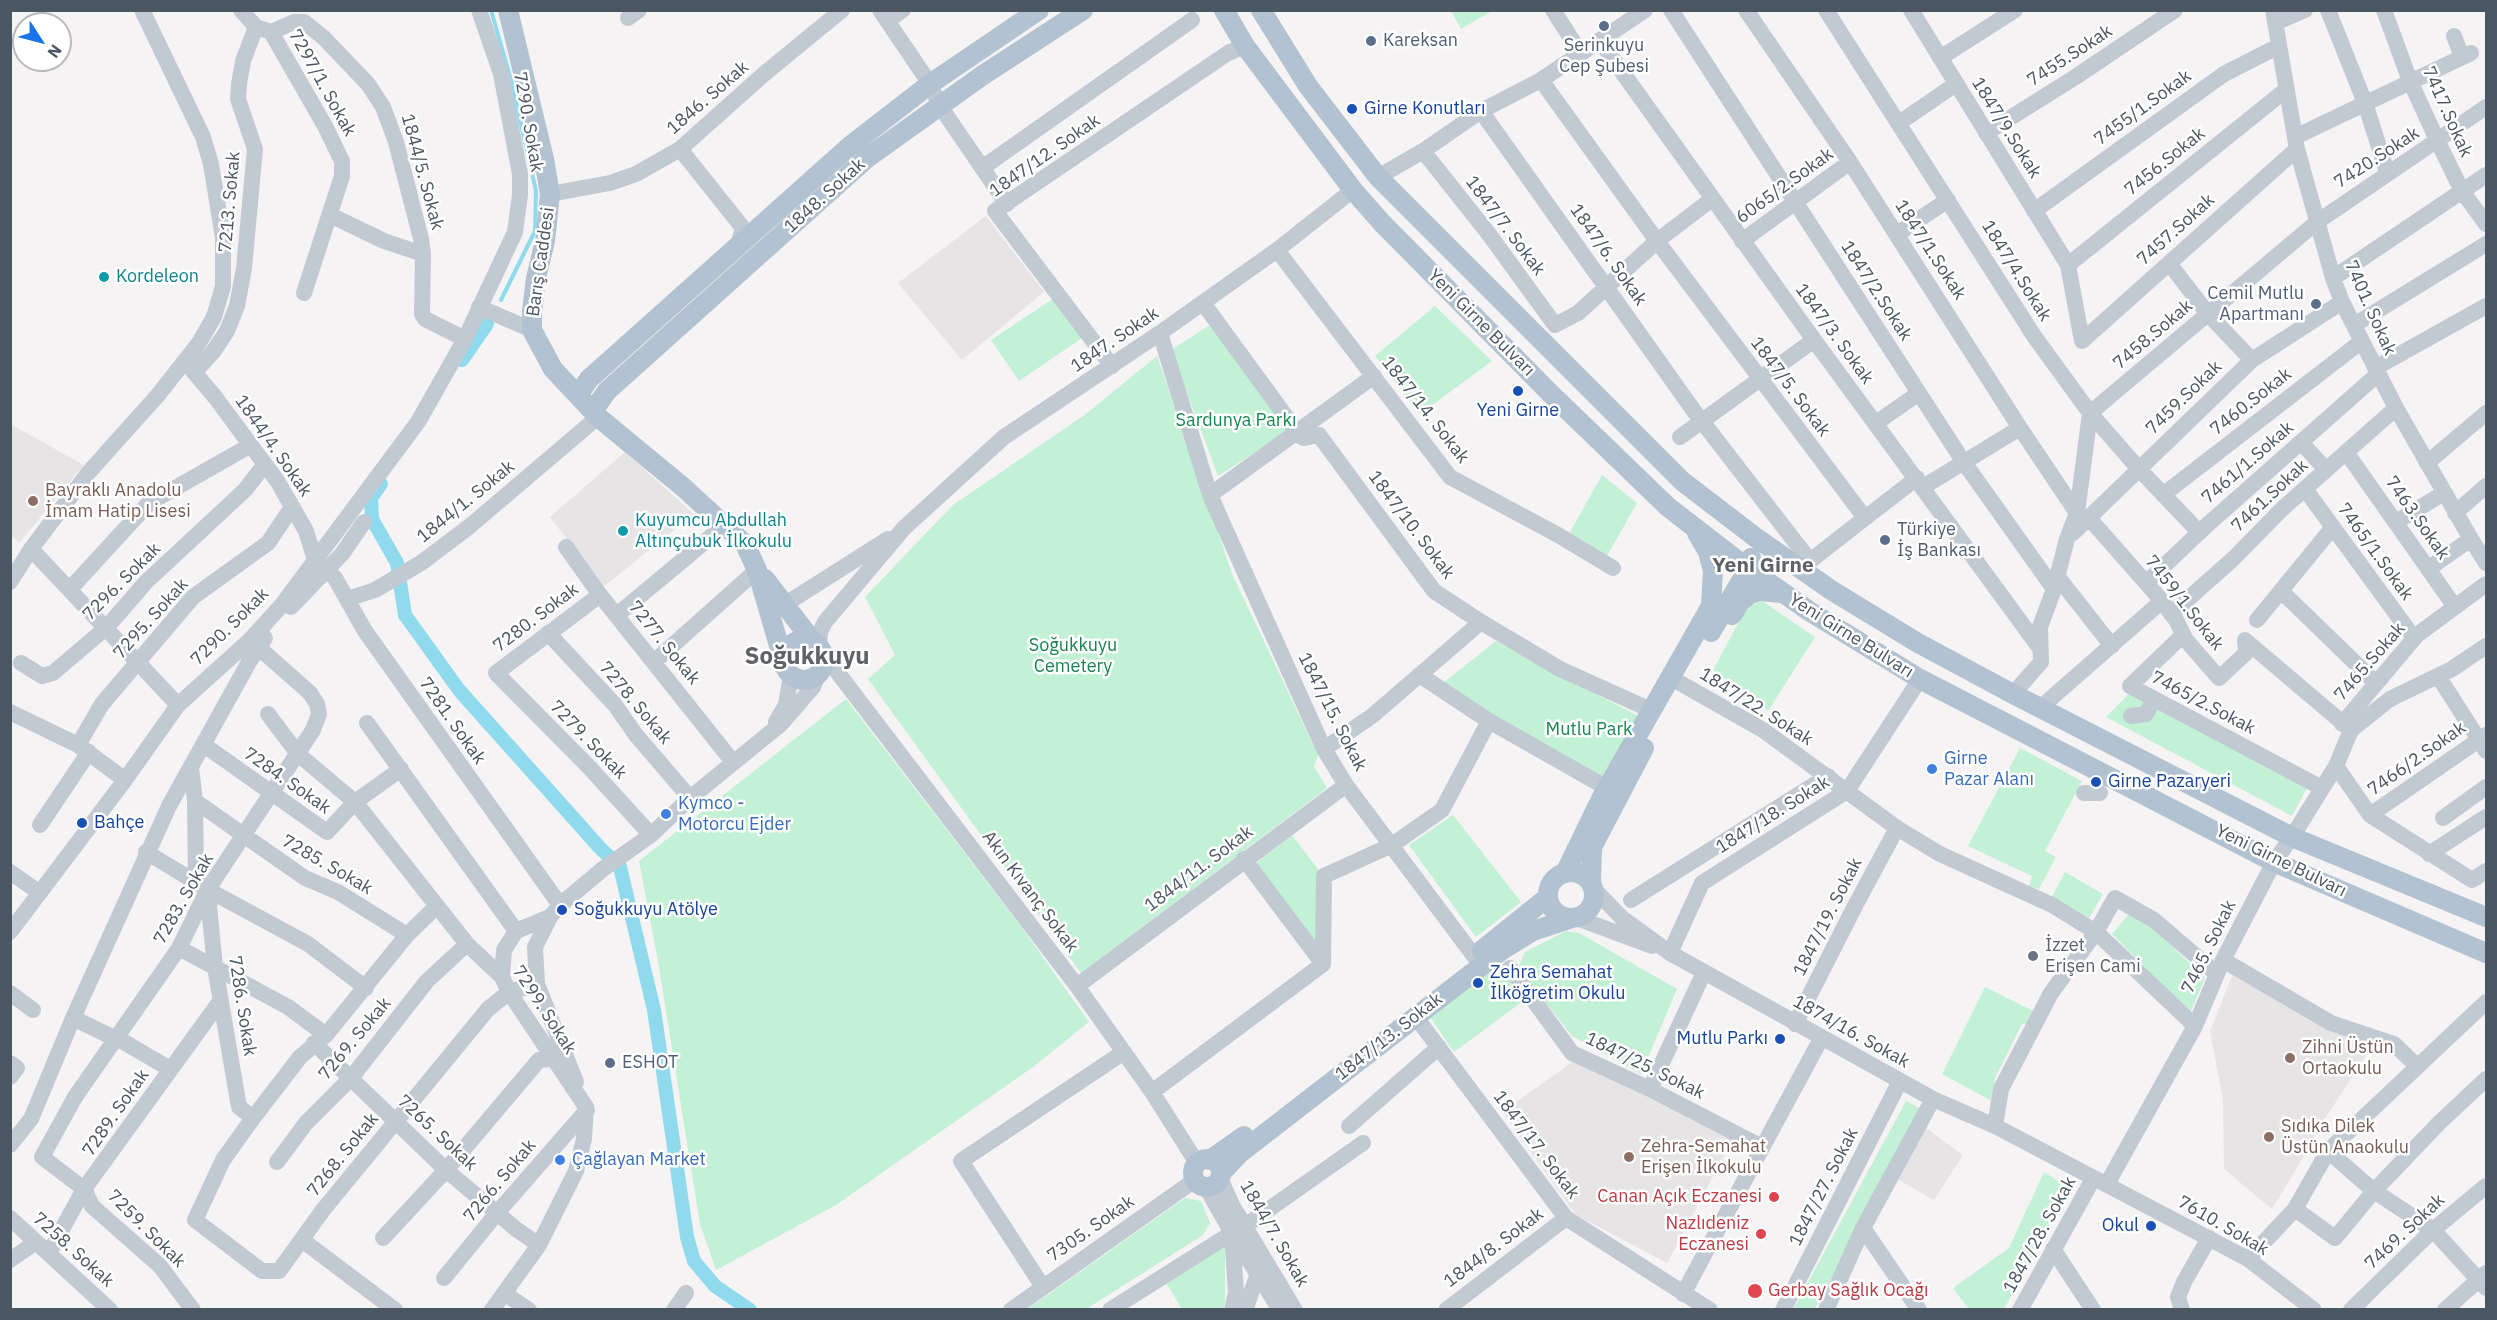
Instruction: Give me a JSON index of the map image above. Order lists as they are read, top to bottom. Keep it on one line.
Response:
{"streets":{"main road":["1848. Sokak","Barış Caddesi","Yeni Girne Bulvarı","1847/13. Sokak"],"street":["7455.Sokak","7297/1. Sokak","1846. Sokak","7455/1.Sokak","7417.Sokak","7290. Sokak","1847/9.Sokak","1847/12. Sokak","7420.Sokak","7456.Sokak","1844/5. Sokak","6065/2.Sokak","7213. Sokak","1847/7. Sokak","7457.Sokak","1847/1.Sokak","1847/6. Sokak","1847/4.Sokak","1847/2.Sokak","7401. Sokak","1847/3. Sokak","7458.Sokak","1847. Sokak","1847/5. Sokak","7459.Sokak","7460.Sokak","1847/14. Sokak","1844/4. Sokak","7461/1.Sokak","7461.Sokak","1844/1. Sokak","7463.Sokak","1847/10. Sokak","7465/1.Sokak","7296. Sokak","7459/1.Sokak","7280. Sokak","7295. Sokak","7277. Sokak","7465.Sokak","7278. Sokak","7465/2.Sokak","1847/22. Sokak","1847/15. Sokak","7281. Sokak","7279. Sokak","7466/2.Sokak","7284. Sokak","1847/18. Sokak","7285. Sokak","1844/11. Sokak","Akın Kıvanç Sokak","7283. Sokak","1847/19. Sokak","7465. Sokak","7286. Sokak","7299. Sokak","1874/16. Sokak","7269. Sokak","1847/25. Sokak","7289. Sokak","7265. Sokak","1847/17. Sokak","7268. Sokak","7266. Sokak","1847/27. Sokak","7610. Sokak","7259. Sokak","7305. Sokak","7469. Sokak","1844/7. Sokak","1847/28. Sokak","1844/8. Sokak","7258. Sokak"]},"crossings":[["7455.Sokak","1847/9.Sokak"],["7297/1. Sokak","1844/5. Sokak"],["7297/1. Sokak","7213. Sokak"],["1846. Sokak","Barış Caddesi"],["7455/1.Sokak","1847/9.Sokak"],["7455/1.Sokak","7401. Sokak"],["7417.Sokak","7420.Sokak"],["7417.Sokak","7457.Sokak"],["7290. Sokak","1844/5. Sokak"],["7290. Sokak","1844/4. Sokak"],["7290. Sokak","7281. Sokak"],["7290. Sokak","7283. Sokak"],["1847/9.Sokak","7456.Sokak"],["1847/9.Sokak","7457.Sokak"],["1847/12. Sokak","Yeni Girne Bulvarı"],["1847/12. Sokak","1847. Sokak"],["7420.Sokak","7401. Sokak"],["7420.Sokak","7458.Sokak"],["7456.Sokak","7457.Sokak"],["7456.Sokak","7401. Sokak"],["1844/5. Sokak","7213. Sokak"],["6065/2.Sokak","1847/1.Sokak"],["6065/2.Sokak","1847/2.Sokak"],["6065/2.Sokak","1847/3. Sokak"],["1848. Sokak","Barış Caddesi"],["1848. Sokak","1844/1. Sokak"],["7213. Sokak","1844/4. Sokak"],["1847/7. Sokak","1847/6. Sokak"],["7457.Sokak","7401. Sokak"],["1847/1.Sokak","7459.Sokak"],["1847/1.Sokak","7459/1.Sokak"],["Barış Caddesi","1847. Sokak"],["Barış Caddesi","1844/1. Sokak"],["Barış Caddesi","Akın Kıvanç Sokak"],["1847/4.Sokak","7458.Sokak"],["1847/4.Sokak","7459.Sokak"],["1847/4.Sokak","7460.Sokak"],["1847/4.Sokak","7461/1.Sokak"],["1847/2.Sokak","7459.Sokak"],["1847/2.Sokak","7461.Sokak"],["7401. Sokak","7458.Sokak"],["7401. Sokak","7459.Sokak"],["7401. Sokak","7460.Sokak"],["7401. Sokak","7461/1.Sokak"],["7401. Sokak","7461.Sokak"],["Yeni Girne Bulvarı","1847. Sokak"],["Yeni Girne Bulvarı","7459.Sokak"],["Yeni Girne Bulvarı","7461.Sokak"],["Yeni Girne Bulvarı","1847/18. Sokak"],["Yeni Girne Bulvarı","7465. Sokak"],["1847/3. Sokak","7459.Sokak"],["1847. Sokak","1847/14. Sokak"],["1847. Sokak","1847/15. Sokak"],["1847. Sokak","Akın Kıvanç Sokak"],["7459.Sokak","7459/1.Sokak"],["1844/4. Sokak","7296. Sokak"],["1844/4. Sokak","7295. Sokak"],["1844/4. Sokak","7281. Sokak"],["7461/1.Sokak","7459/1.Sokak"],["7461.Sokak","7463.Sokak"],["7461.Sokak","7465/1.Sokak"],["7461.Sokak","7459/1.Sokak"],["1844/1. Sokak","7281. Sokak"],["7463.Sokak","7465.Sokak"],["7465/1.Sokak","7465.Sokak"],["7459/1.Sokak","7465.Sokak"],["7459/1.Sokak","7465/2.Sokak"],["7459/1.Sokak","7465. Sokak"],["7280. Sokak","7277. Sokak"],["7280. Sokak","7278. Sokak"],["7280. Sokak","7279. Sokak"],["7465.Sokak","7465. Sokak"],["7465/2.Sokak","7465. Sokak"],["1847/22. Sokak","1847/18. Sokak"],["1847/22. Sokak","1847/19. Sokak"],["1847/22. Sokak","7465. Sokak"],["1847/15. Sokak","1844/11. Sokak"],["1847/15. Sokak","1847/13. Sokak"],["7284. Sokak","7283. Sokak"],["7284. Sokak","7299. Sokak"],["1847/18. Sokak","1874/16. Sokak"],["7285. Sokak","7283. Sokak"],["7285. Sokak","7286. Sokak"],["1844/11. Sokak","Akın Kıvanç Sokak"],["Akın Kıvanç Sokak","1847/13. Sokak"],["Akın Kıvanç Sokak","7305. Sokak"],["Akın Kıvanç Sokak","1844/7. Sokak"],["7283. Sokak","7286. Sokak"],["7283. Sokak","7299. Sokak"],["7283. Sokak","7265. Sokak"],["7283. Sokak","7259. Sokak"],["1847/19. Sokak","1874/16. Sokak"],["7465. Sokak","1874/16. Sokak"],["7465. Sokak","7610. Sokak"],["7465. Sokak","1847/28. Sokak"],["7286. Sokak","7289. Sokak"],["7286. Sokak","7265. Sokak"],["7286. Sokak","7268. Sokak"],["7299. Sokak","7269. Sokak"],["7299. Sokak","7268. Sokak"],["7299. Sokak","7266. Sokak"],["1874/16. Sokak","1847/13. Sokak"],["1874/16. Sokak","1847/27. Sokak"],["1874/16. Sokak","7610. Sokak"],["1874/16. Sokak","1847/28. Sokak"],["1847/13. Sokak","1847/17. Sokak"],["1847/13. Sokak","7305. Sokak"],["7269. Sokak","7265. Sokak"],["7289. Sokak","7259. Sokak"],["7289. Sokak","7258. Sokak"],["7265. Sokak","7268. Sokak"],["7265. Sokak","7266. Sokak"],["1847/17. Sokak","1844/8. Sokak"],["7610. Sokak","1847/28. Sokak"]],"districts":["Yeni Girne","Soğukkuyu"],"parks":["Sardunya Parkı","Soğukkuyu Cemetery","Mutlu Park"],"places":["Serinkuyu Cep Şubesi","Kareksan","Girne Konutları","Kordeleon","Cemil Mutlu Apartmanı","Yeni Girne","Bayraklı Anadolu İmam Hatip Lisesi","Kuyumcu Abdullah Altınçubuk İlkokulu","Türkiye İş Bankası","Girne Pazar Alanı","Girne Pazaryeri","Kymco - Motorcu Ejder","Bahçe","Soğukkuyu Atölye","İzzet Erişen Cami","Zehra Semahat İlköğretim Okulu","Mutlu Parkı","Zihni Üstün Ortaokulu","ESHOT","Sıdıka Dilek Üstün Anaokulu","Zehra-Semahat Erişen İlkokulu","Çağlayan Market","Canan Açık Eczanesi","Okul","Nazlıdeniz Eczanesi","Gerbay Sağlık Ocağı"],"north":"bottom right"}
